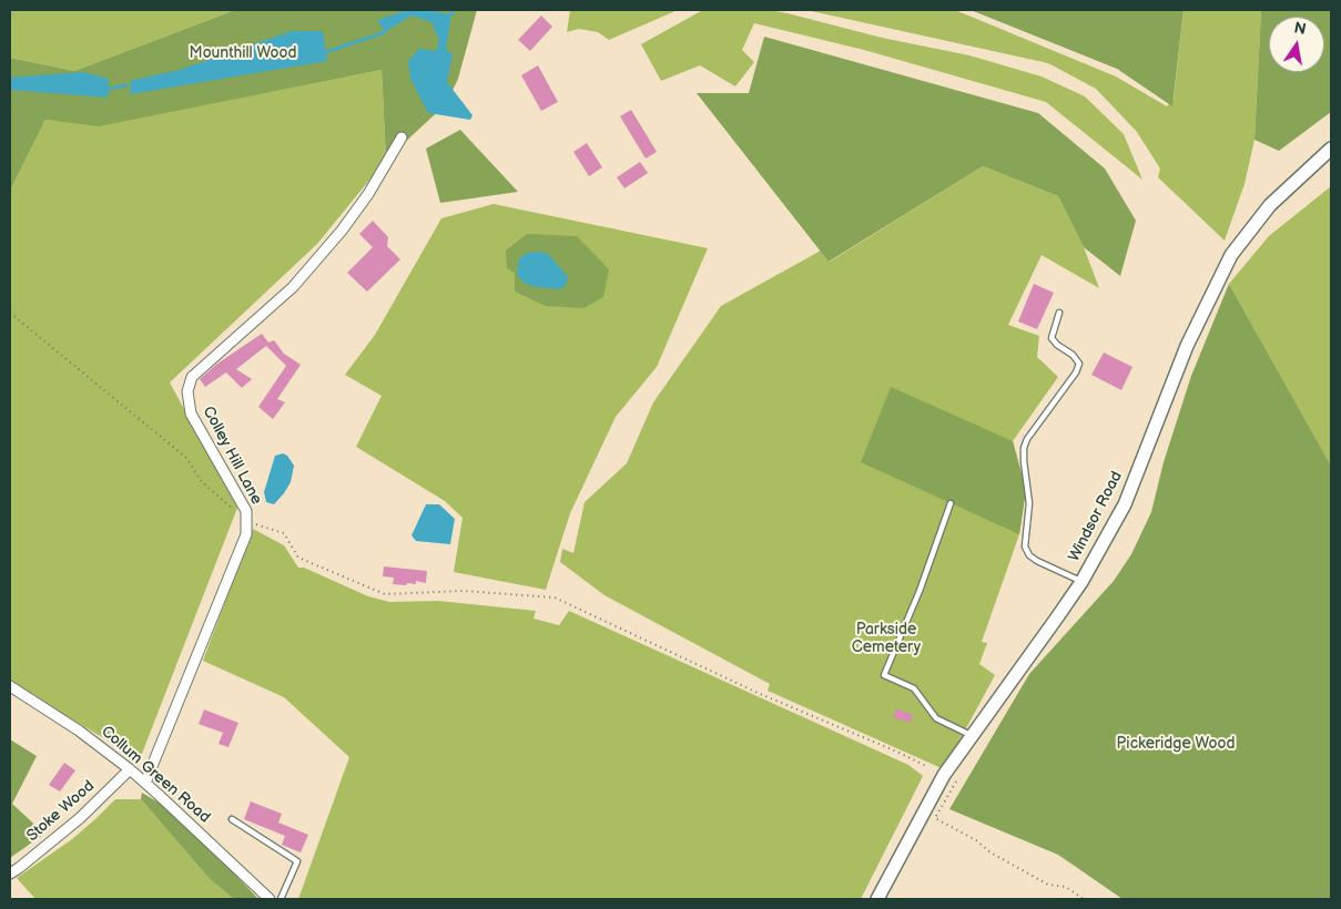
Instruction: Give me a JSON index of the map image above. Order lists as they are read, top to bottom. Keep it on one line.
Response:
{"streets":{"main road":["Windsor Road"],"street":["Colley Hill Lane","Collum Green Road","Stoke Wood"]},"crossings":[["Colley Hill Lane","Collum Green Road"],["Collum Green Road","Stoke Wood"]],"parks":["Mounthill Wood","Parkside Cemetery","Pickeridge Wood"],"north":"top"}
